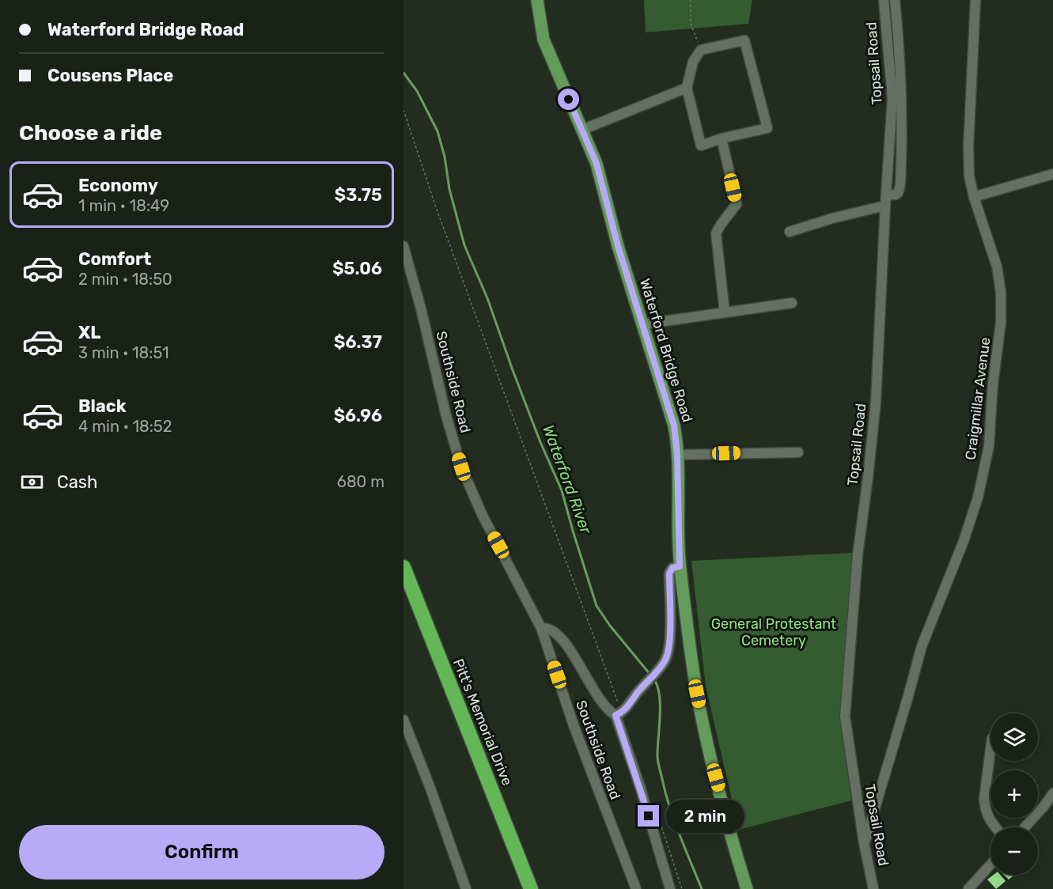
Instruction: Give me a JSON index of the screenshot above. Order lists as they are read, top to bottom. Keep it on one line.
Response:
{"streets":{"highway":["Pitt's Memorial Drive"],"main road":["Waterford Bridge Road"],"street":["Topsail Road","Southside Road","Craigmillar Avenue"]},"crossings":[["Topsail Road","Craigmillar Avenue"]],"water":["Waterford River"],"parks":["General Protestant Cemetery"],"page":{"banner":["Waterford Bridge Road","Cousens Place"],"heading":"Choose a ride","list":[{"name":"Economy","note":"1 min · 18:49","value":"$3.75"},{"name":"Comfort","note":"2 min · 18:50","value":"$5.06"},{"name":"XL","note":"3 min · 18:51","value":"$6.37"},{"name":"Black","note":"4 min · 18:52","value":"$6.96"}],"pay":["Cash","680 m"],"map_buttons":["+","−"],"bubble":"2 min","buttons":"Confirm"}}
